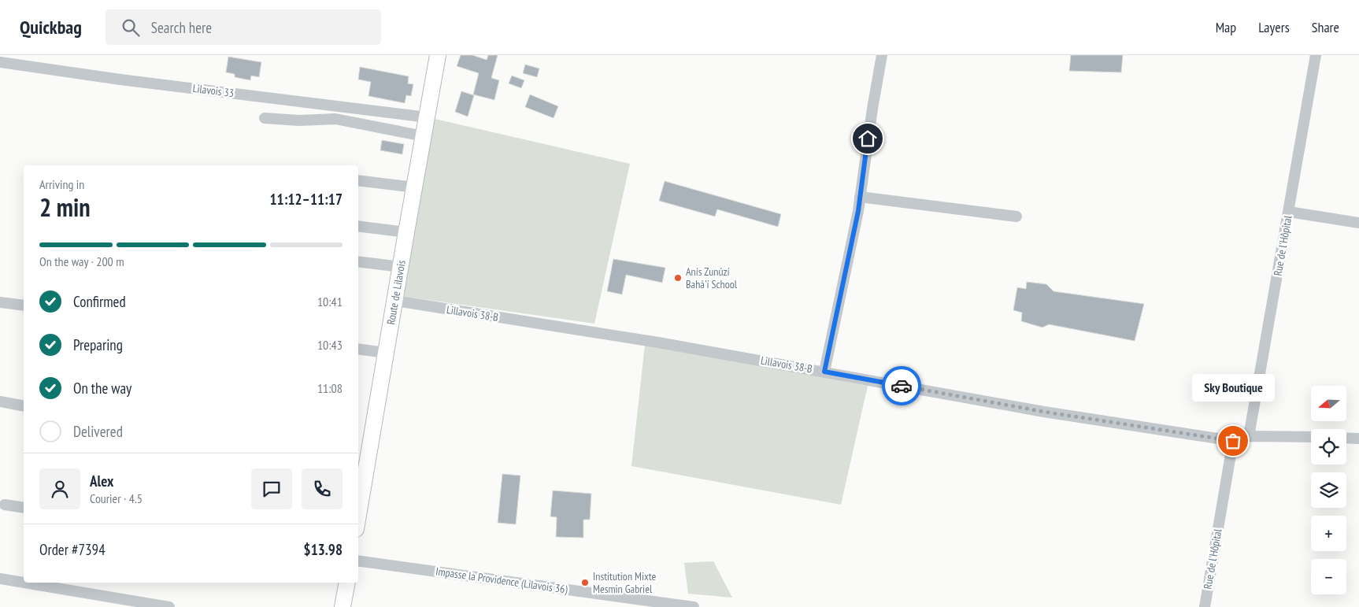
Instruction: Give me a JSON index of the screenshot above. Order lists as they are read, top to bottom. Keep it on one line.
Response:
{"streets":{"main road":["Route de Lilavois"],"street":["Lilavois 33","Rue de l'Hôpital","Lillavois 38-B","Impasse la Providence (Lilavois 36)"]},"crossings":[["Lilavois 33","Route de Lilavois"],["Rue de l'Hôpital","Lillavois 38-B"],["Route de Lilavois","Lillavois 38-B"]],"places":["Anís Zunúzí Bahá'í School","Sky Boutique","Institution Mixte Mesmin Gabriel"],"north":"left","page":{"header":"Quickbag","search":"Search here","nav":["Map","Layers","Share"],"heading":["2 min","Arriving in","11:12–11:17"],"panel":["Alex","Courier · 4.5","Order #7394","$13.98"],"bar":"On the way · 200 m","list":[["Confirmed","10:41"],["Preparing","10:43"],["On the way","11:08"],"Delivered"],"bubble":"Sky Boutique","map_buttons":["+","−"]}}
